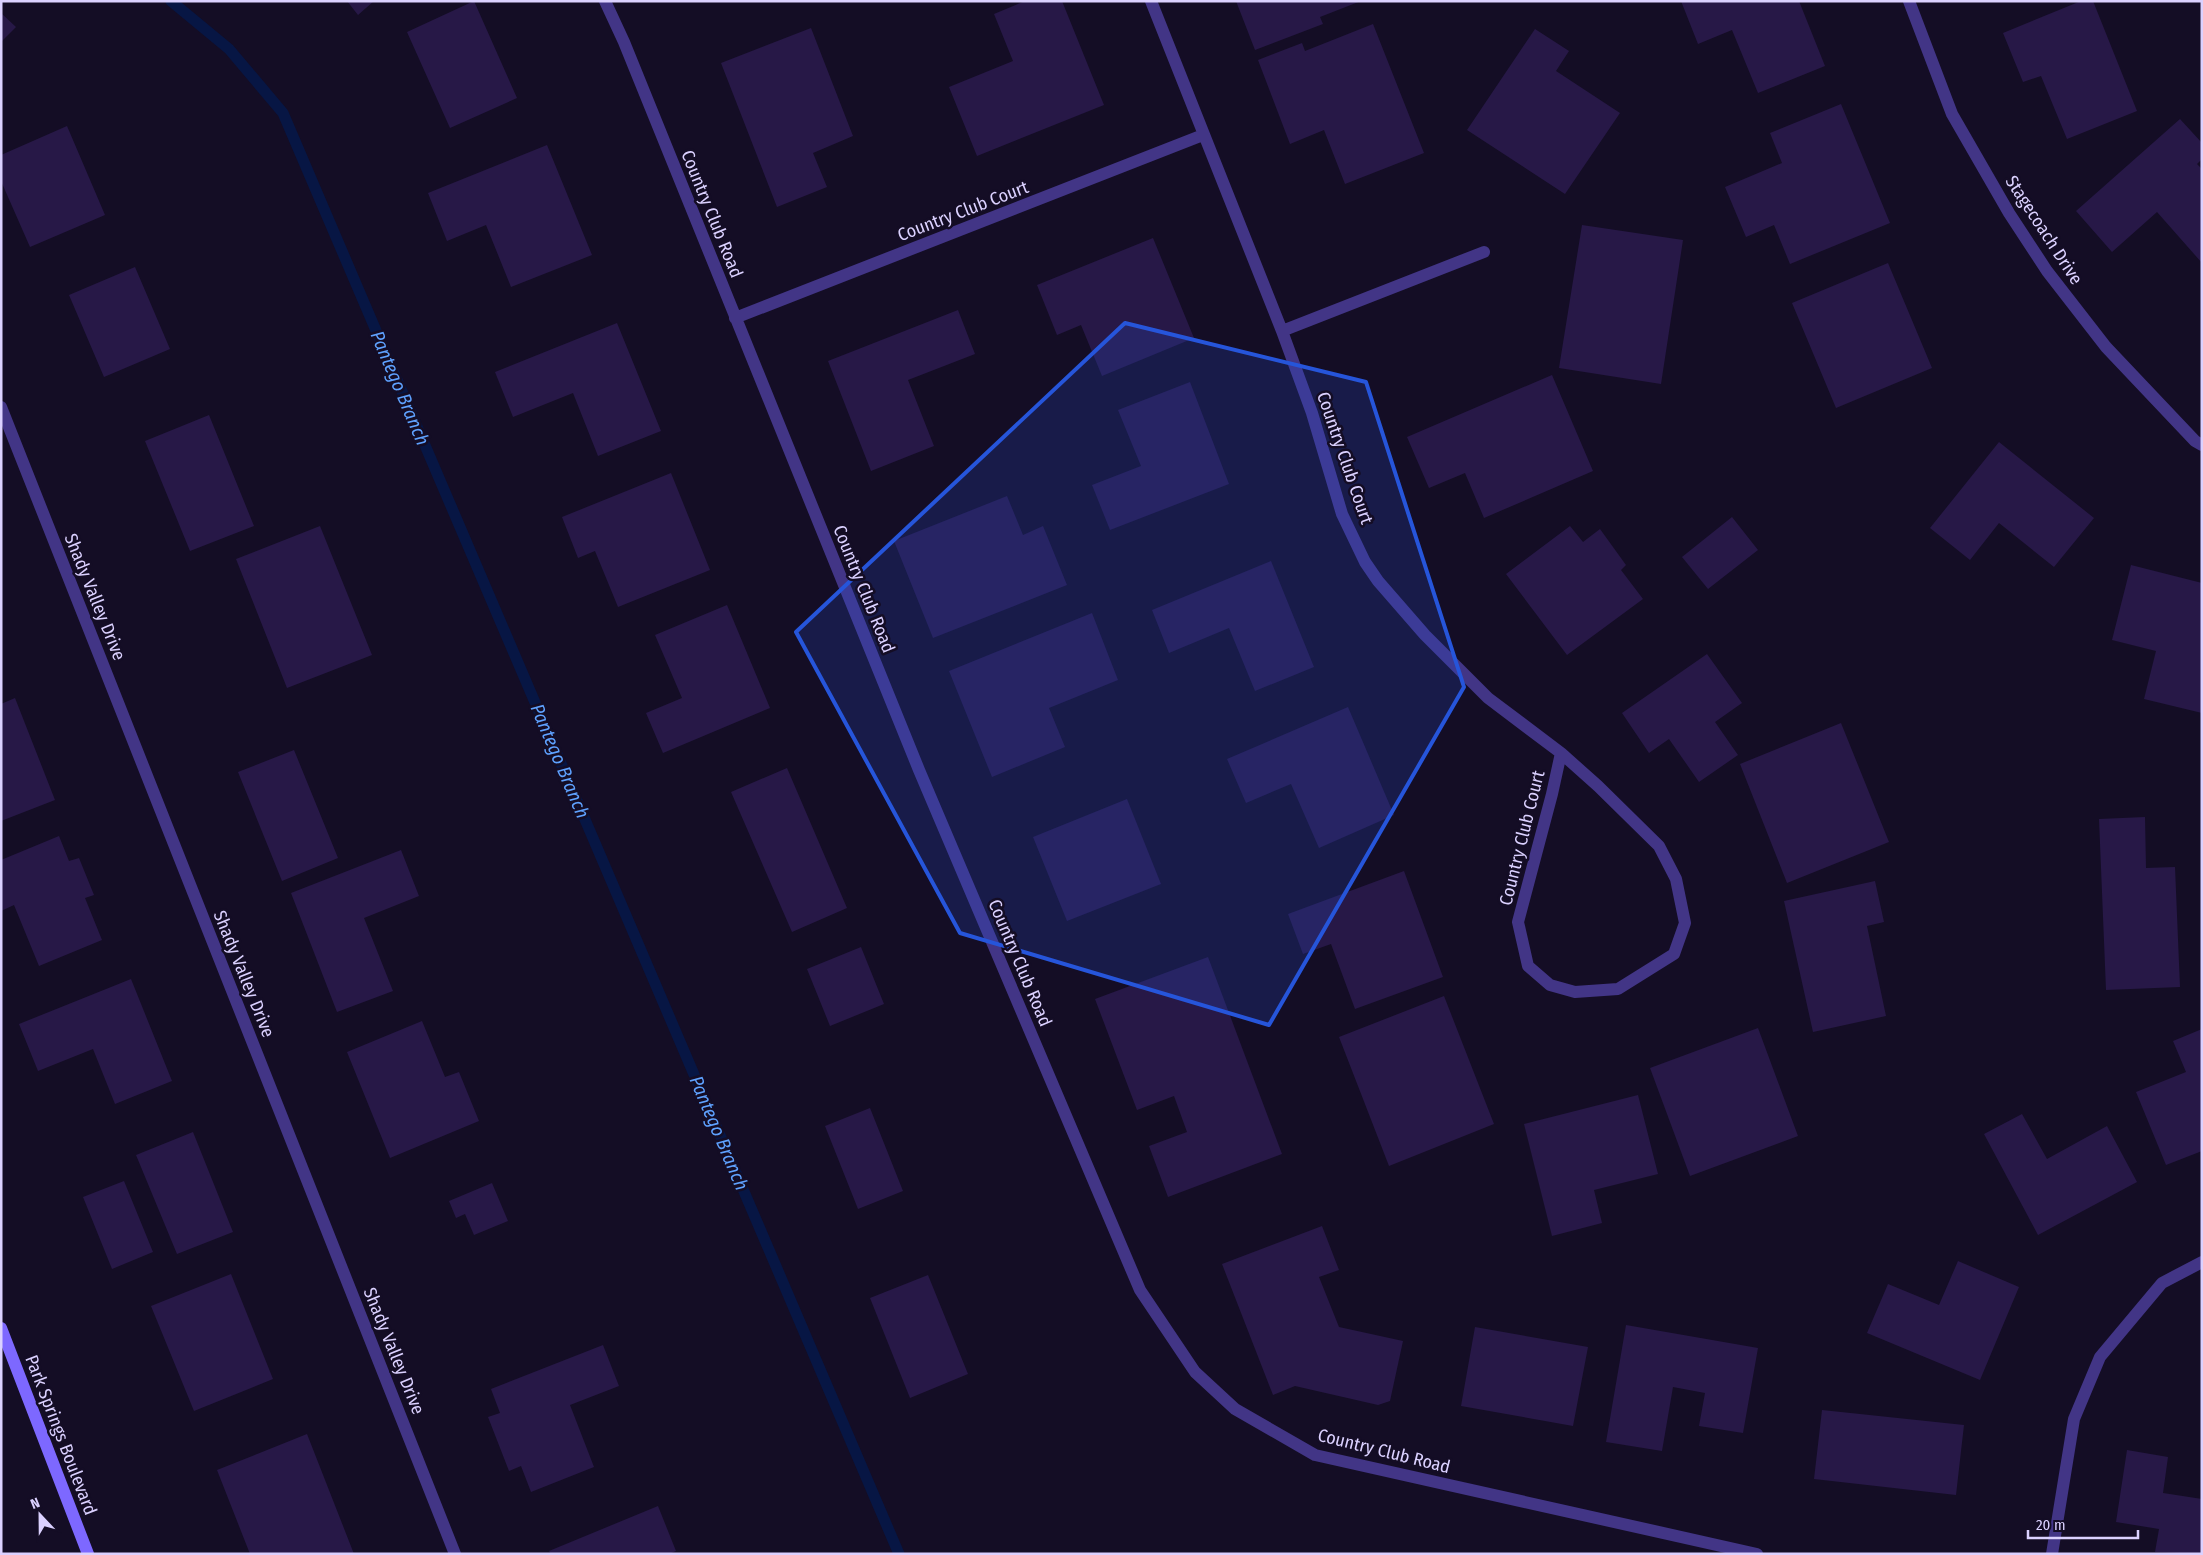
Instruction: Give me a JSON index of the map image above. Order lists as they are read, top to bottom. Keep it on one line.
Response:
{"streets":{"main road":["Park Springs Boulevard"],"street":["Country Club Court","Country Club Road","Stagecoach Drive","Shady Valley Drive"]},"crossings":[["Country Club Court","Country Club Road"]],"water":["Pantego Branch"],"scale_bar":"20 m","north":"top"}
